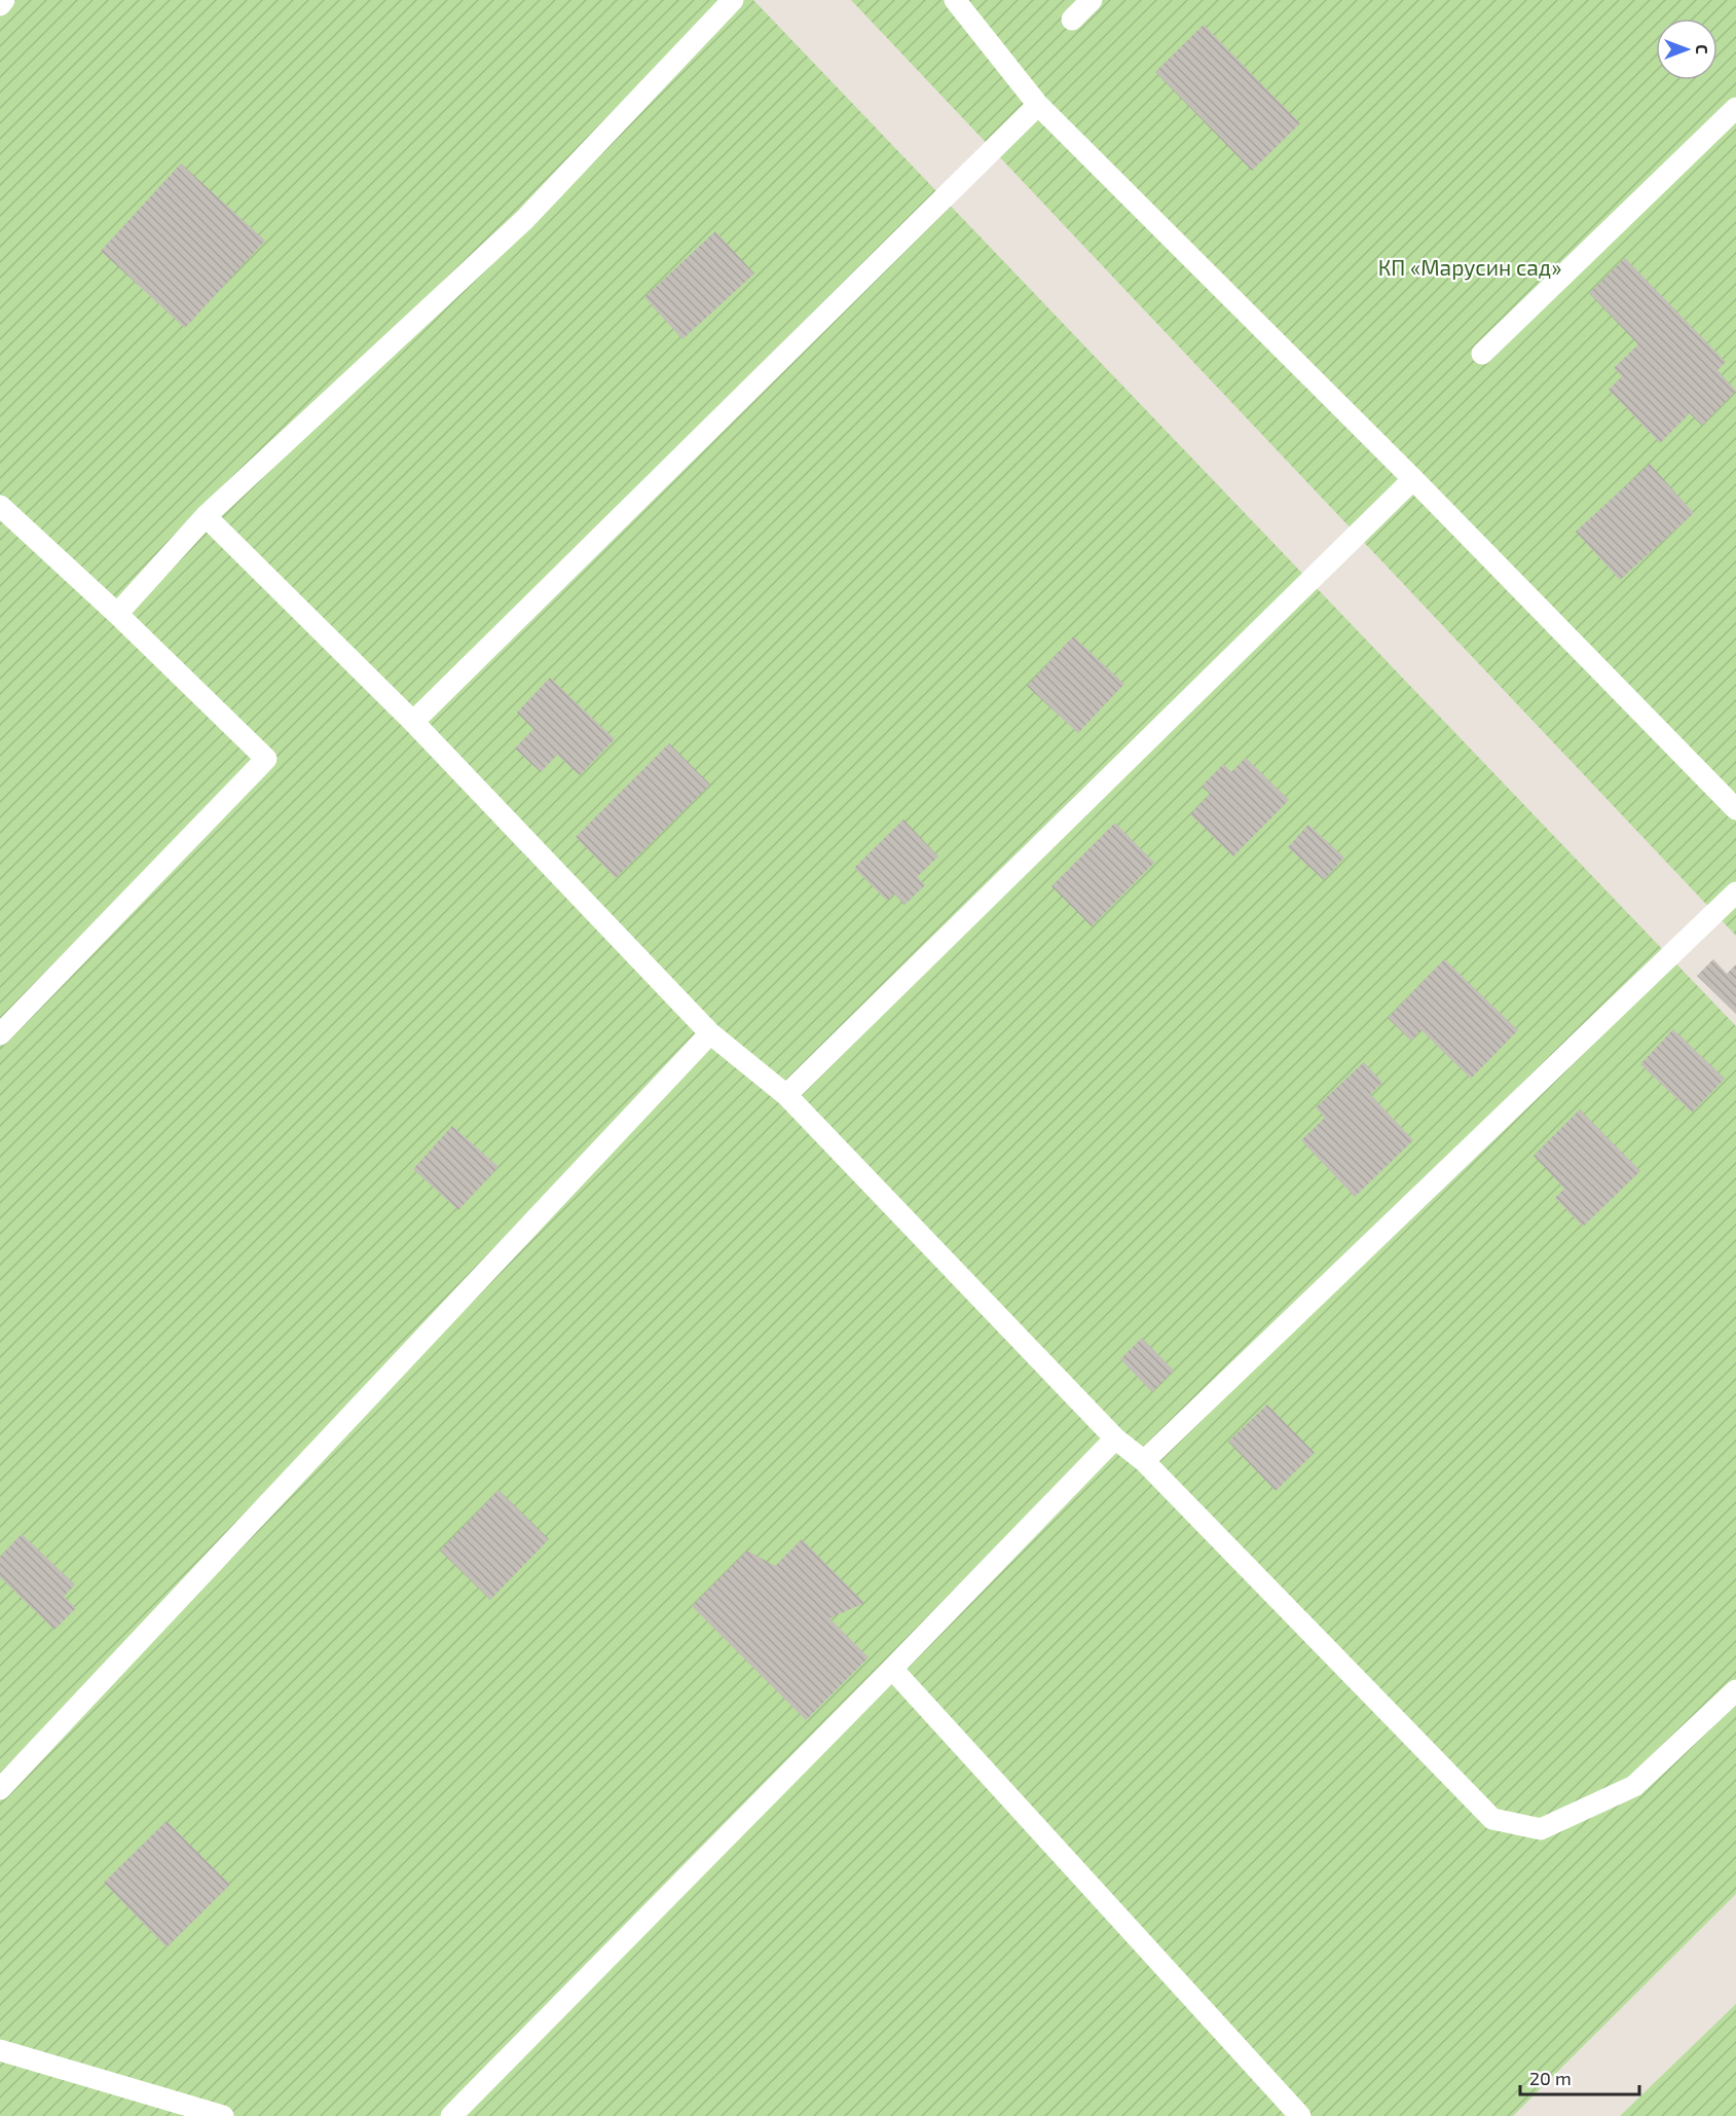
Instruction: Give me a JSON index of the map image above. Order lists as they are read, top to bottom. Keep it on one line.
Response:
{"parks":["КП «Марусин сад»"],"scale_bar":"20 m","north":"right"}
